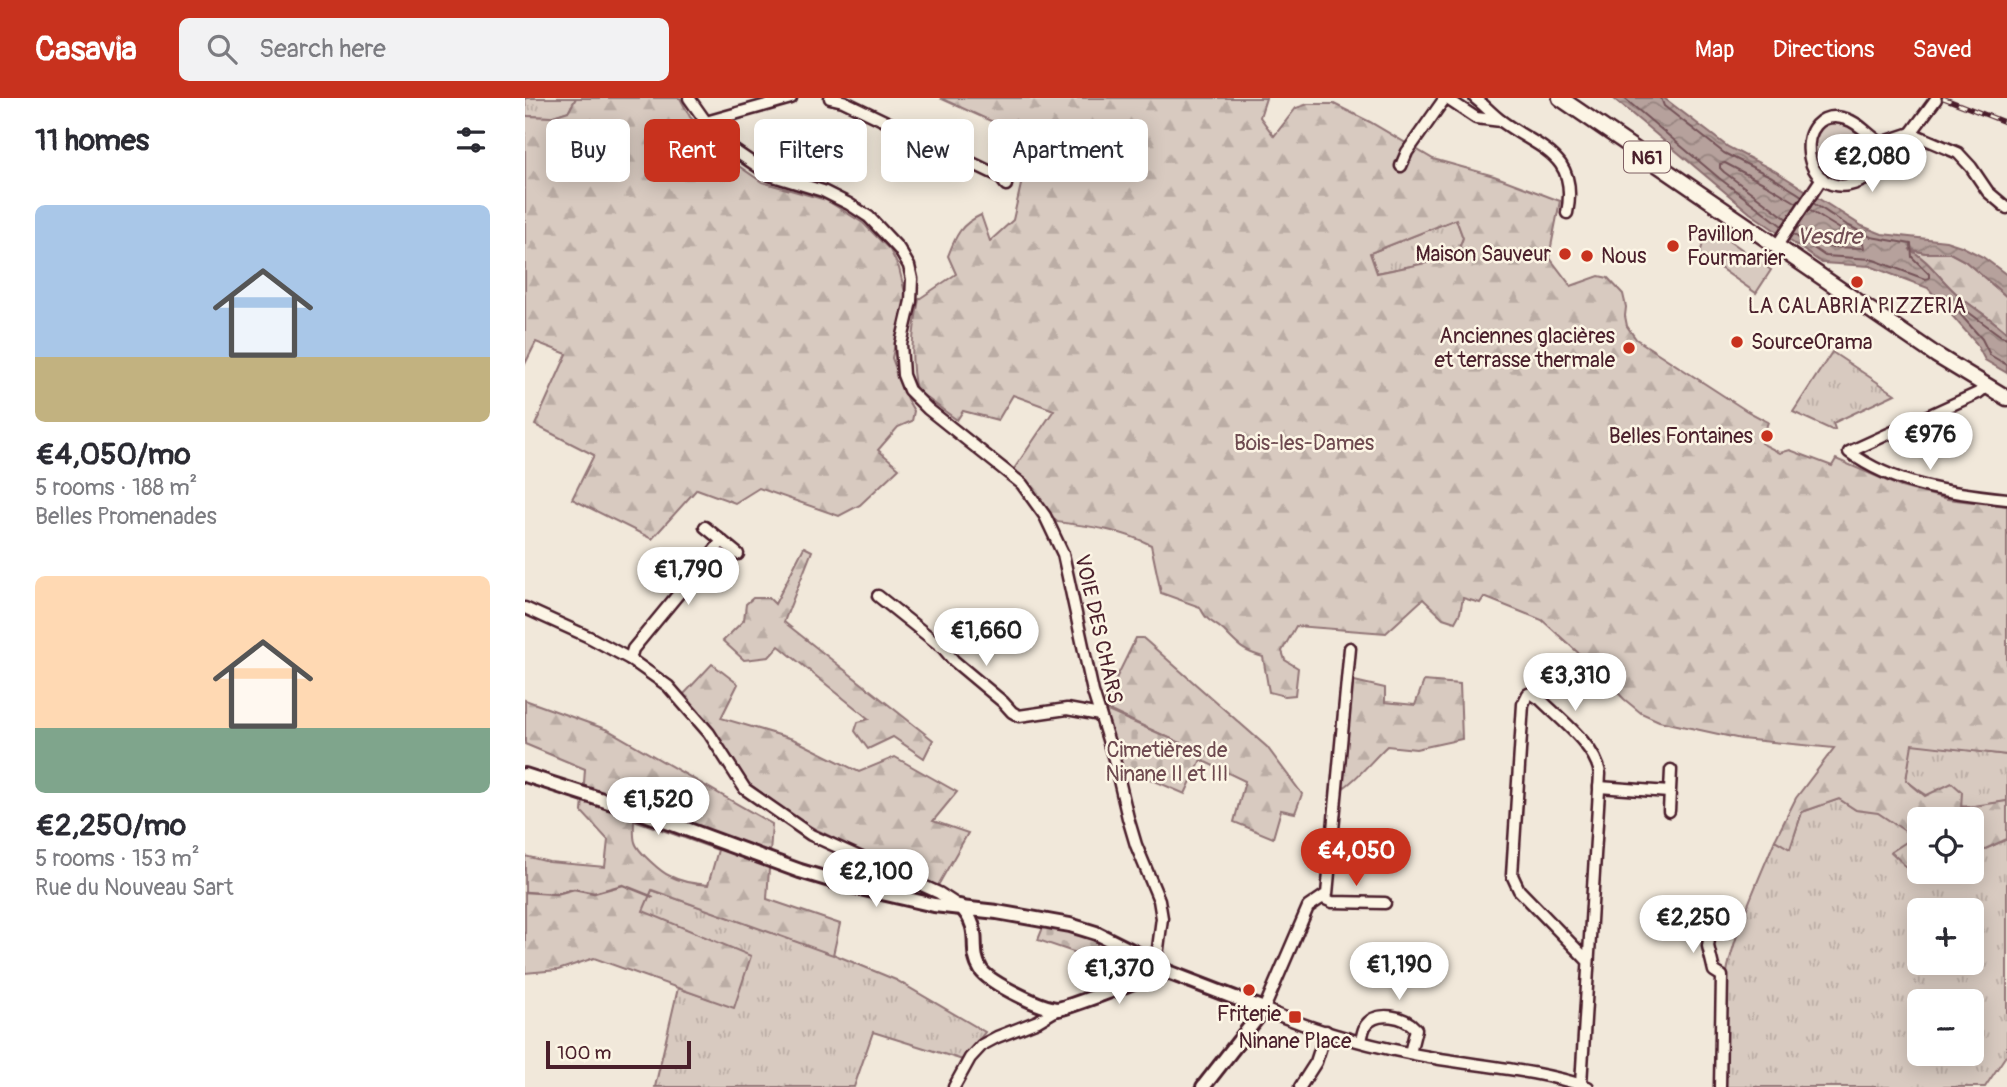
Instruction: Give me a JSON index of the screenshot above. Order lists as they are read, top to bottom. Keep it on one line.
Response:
{"streets":{"main road":["N61"],"street":["VOIE DES CHARS"]},"water":["Vesdre"],"parks":["Bois-les-Dames","Cimetières de Ninane II et III"],"places":{"other":["Pavillon Fourmarier","Maison Sauveur","Nous","LA CALABRIA PIZZERIA","SourceOrama","Anciennes glacières et terrasse thermale","Belles Fontaines","Friterie"],"transit":["Ninane Place"]},"scale_bar":"100 m","page":{"header":"Casavia","search":"Search here","nav":["Map","Directions","Saved"],"heading":"11 homes","chip":["Buy","Rent","Filters","New","Apartment"],"price":["€2,080","€976","€1,790","€1,660","€3,310","€1,520","€4,050","€2,100","€2,250","€1,190","€1,370"],"list":[{"name":"€4,050/mo","note":"5 rooms · 188 m² · Belles Promenades"},{"name":"€2,250/mo","note":"5 rooms · 153 m² · Rue du Nouveau Sart"}],"map_buttons":["+","−"],"scale":"100 m"}}
